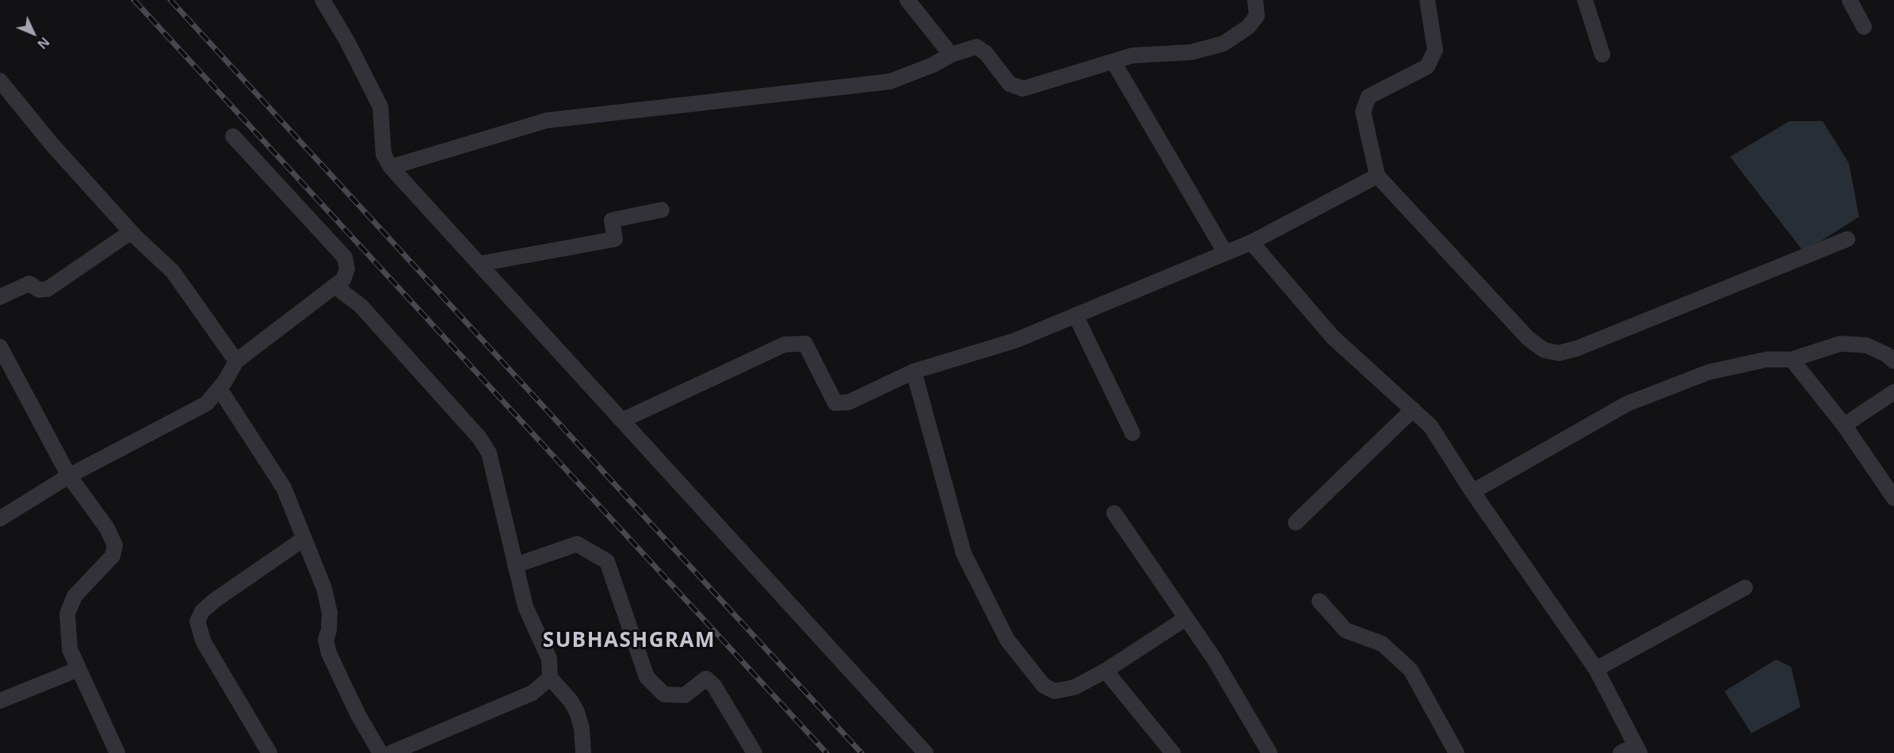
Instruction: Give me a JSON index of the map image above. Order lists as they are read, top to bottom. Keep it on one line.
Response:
{"districts":["SUBHASHGRAM"],"north":"bottom right"}
